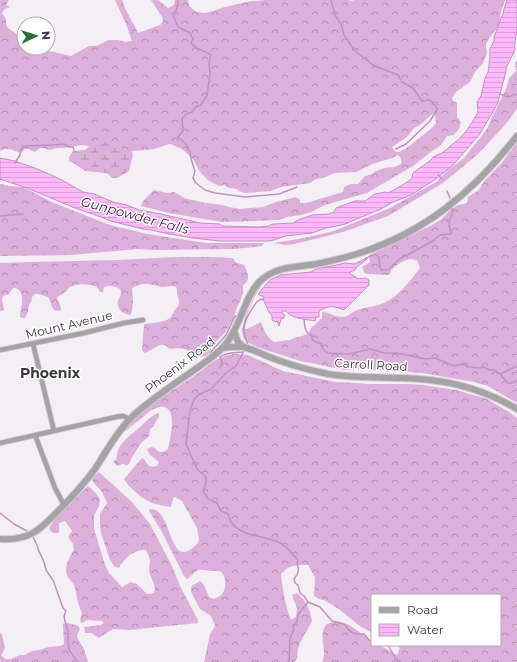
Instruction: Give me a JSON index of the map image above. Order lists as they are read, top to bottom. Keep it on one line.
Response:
{"streets":{"street":["Mount Avenue","Phoenix Road","Carroll Road"]},"crossings":[["Phoenix Road","Carroll Road"]],"districts":["Phoenix"],"water":["Gunpowder Falls"],"legend":["Road","Water"],"north":"right"}
